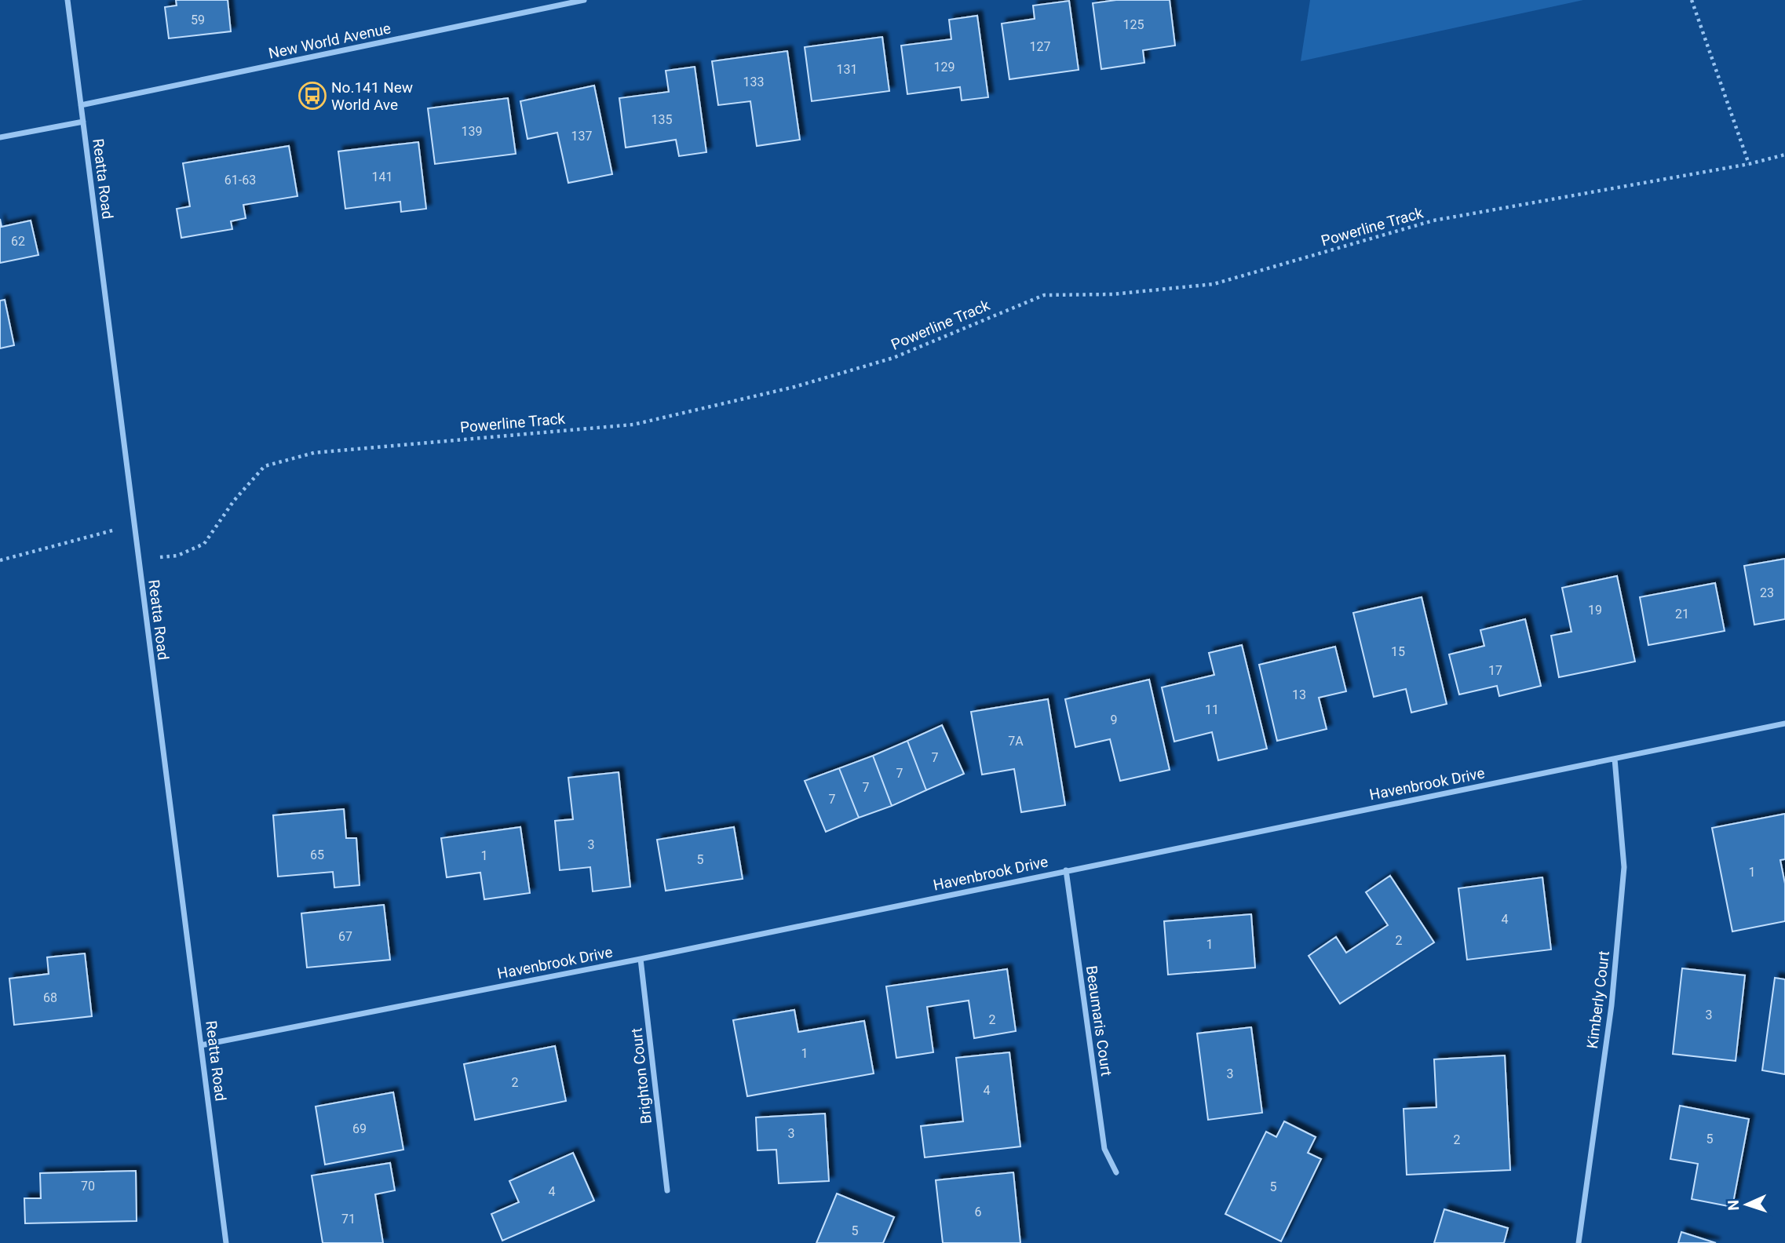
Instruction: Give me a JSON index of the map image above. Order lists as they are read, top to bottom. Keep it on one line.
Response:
{"streets":{"street":["New World Avenue","Reatta Road","Havenbrook Drive","Kimberly Court","Beaumaris Court","Brighton Court"],"path":["Powerline Track"]},"crossings":[["New World Avenue","Reatta Road"],["Reatta Road","Powerline Track"],["Reatta Road","Havenbrook Drive"],["Havenbrook Drive","Kimberly Court"],["Havenbrook Drive","Beaumaris Court"],["Havenbrook Drive","Brighton Court"]],"places":{"bus stop":["No.141 New World Ave"]},"house_numbers":["59","125","127","129","131","133","135","139","137","141","61-63","62","23","19","21","15","17","13","11","9","7A","7","7","7","7","3","65","1","5","1","4","67","2","1","68","3","2","1","3","2","4","69","3","5","2","70","5","4","6","71","5"],"north":"left"}
